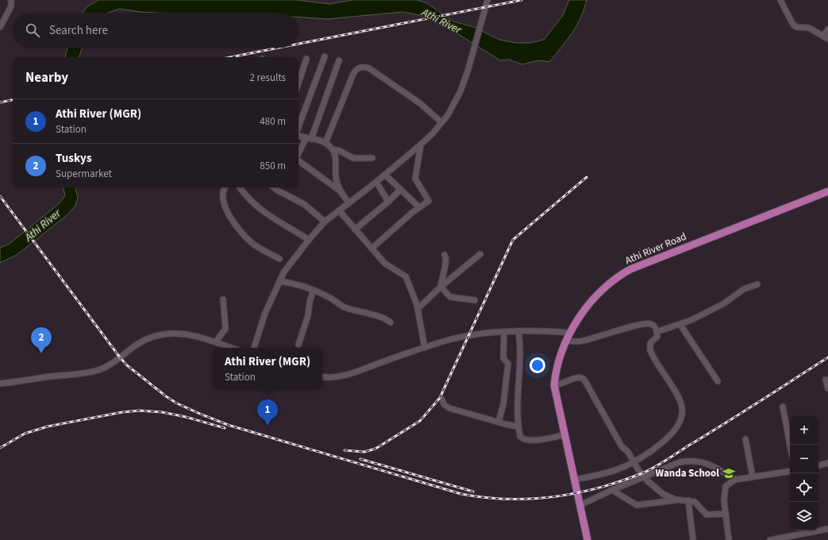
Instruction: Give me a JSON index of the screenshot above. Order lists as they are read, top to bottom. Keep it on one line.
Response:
{"streets":{"main road":["Athi River Road"]},"water":["Athi River"],"places":{"school or university":["Wanda School"]},"page":{"search":"Search here","heading":["Nearby","2 results"],"list":[{"mark":"1","name":"Athi River (MGR)","note":"Station","value":"480 m"},{"mark":"2","name":"Tuskys","note":"Supermarket","value":"850 m"}],"pins":["2","1"],"popup":["Athi River (MGR)","Station"],"map_buttons":["+","−"]}}
